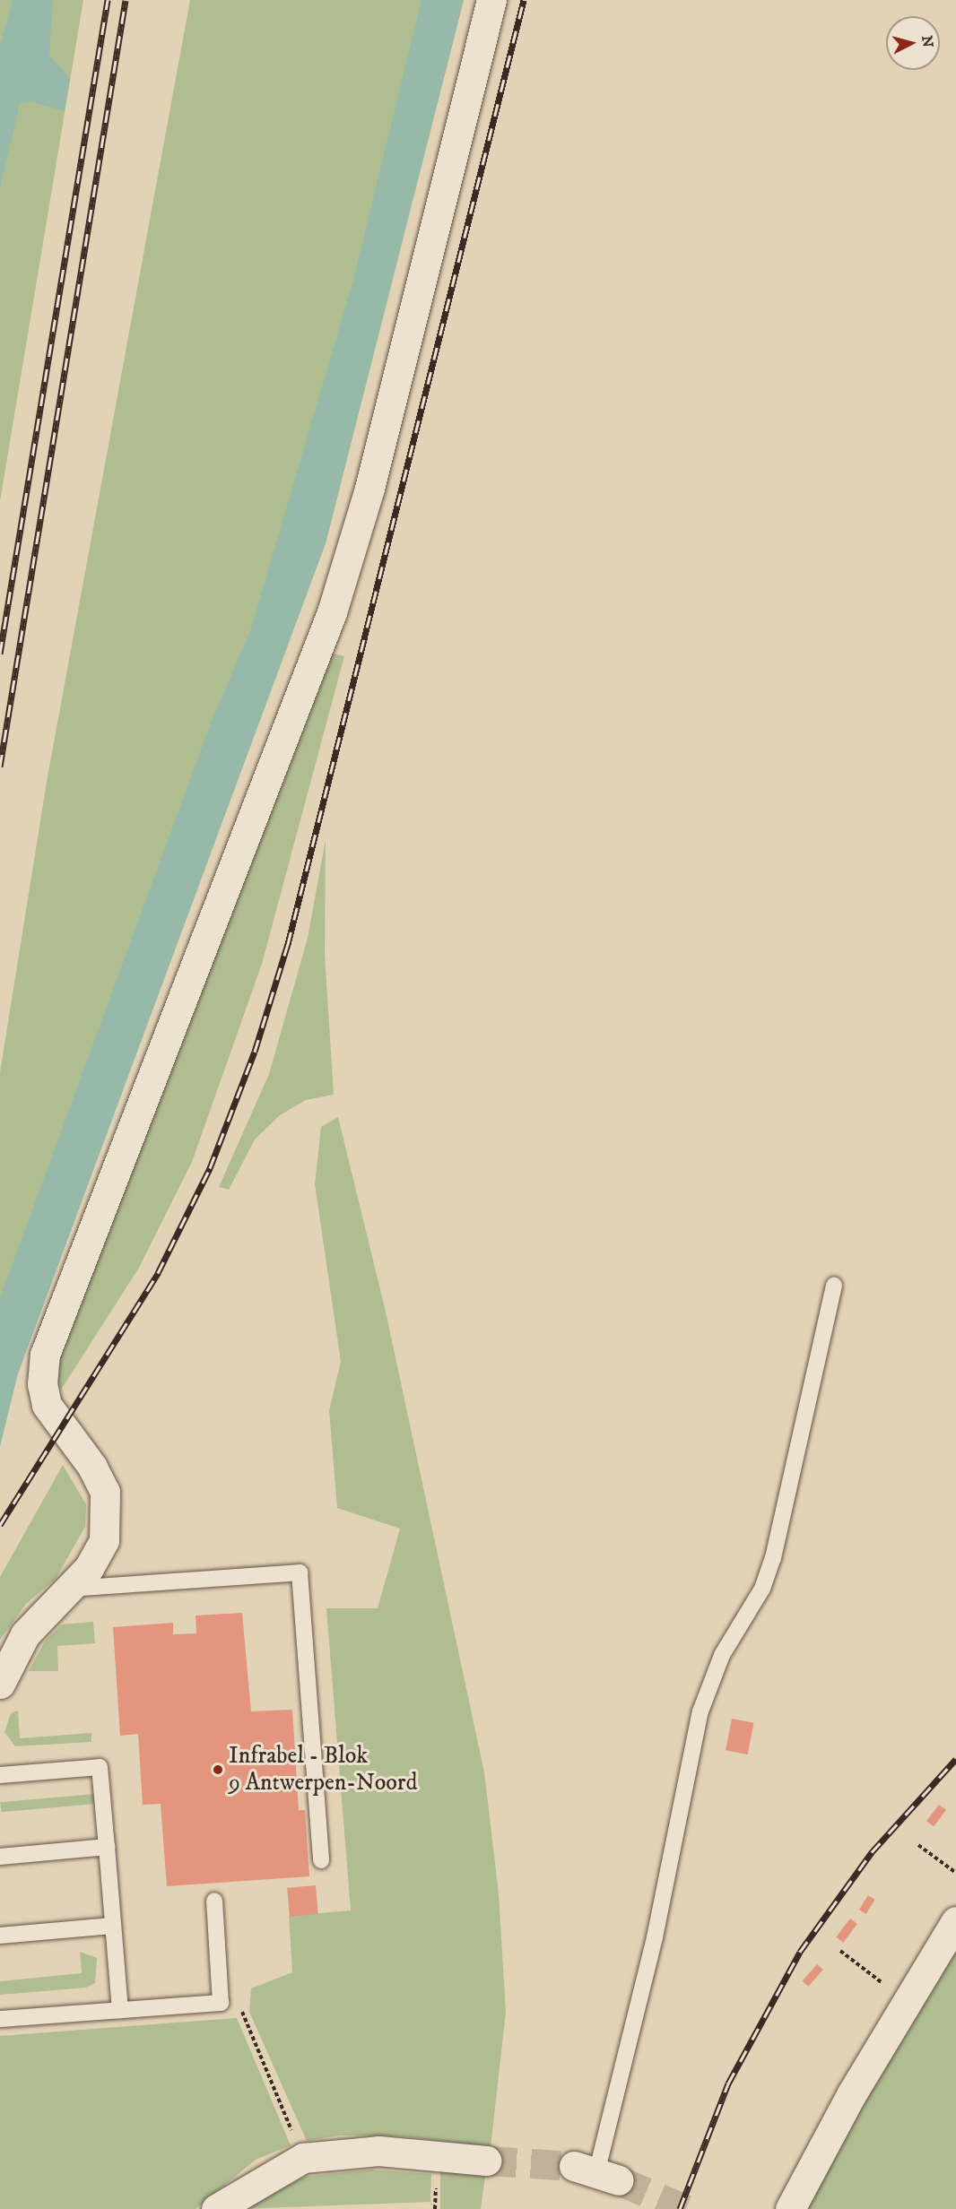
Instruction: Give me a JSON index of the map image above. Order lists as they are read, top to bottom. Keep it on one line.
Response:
{"places":["Infrabel - Blok 9 Antwerpen-Noord"],"north":"right"}
